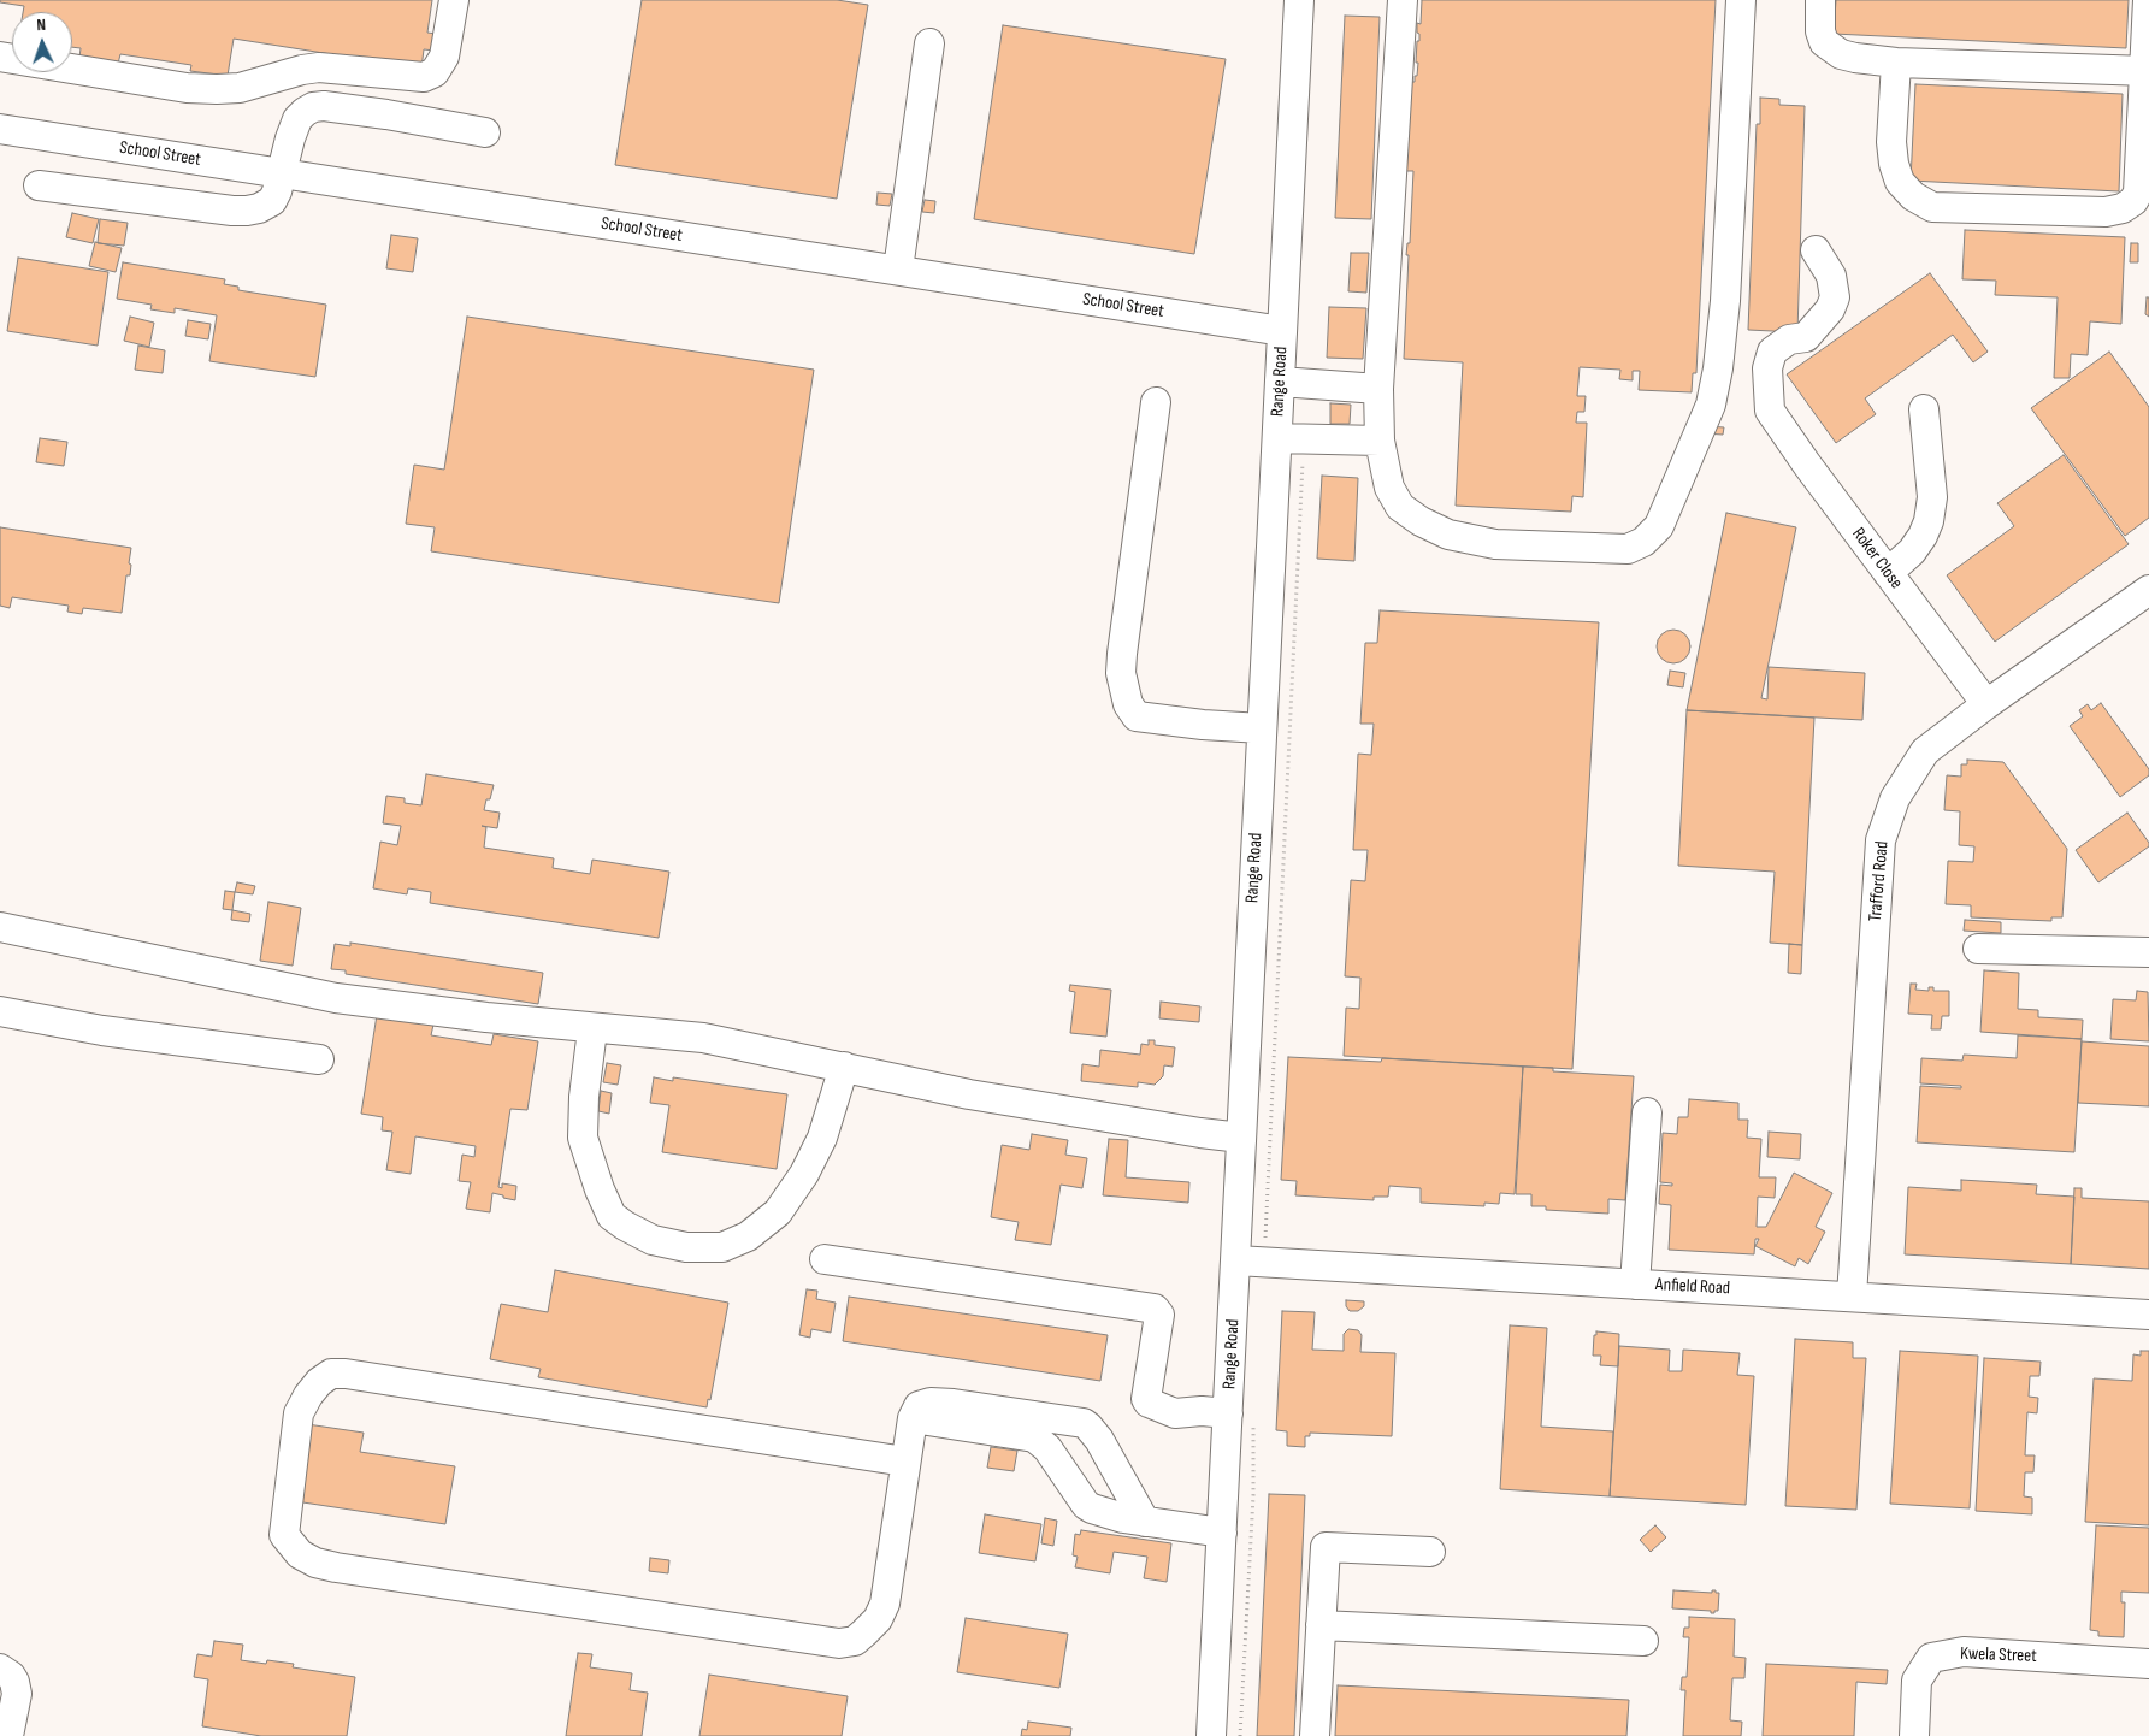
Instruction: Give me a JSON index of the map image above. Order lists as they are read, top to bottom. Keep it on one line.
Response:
{"streets":{"street":["School Street","Range Road","Roker Close","Trafford Road","Anfield Road","Kwela Street"]},"crossings":[["School Street","Range Road"],["Range Road","Anfield Road"],["Roker Close","Trafford Road"],["Trafford Road","Anfield Road"]],"north":"top"}
